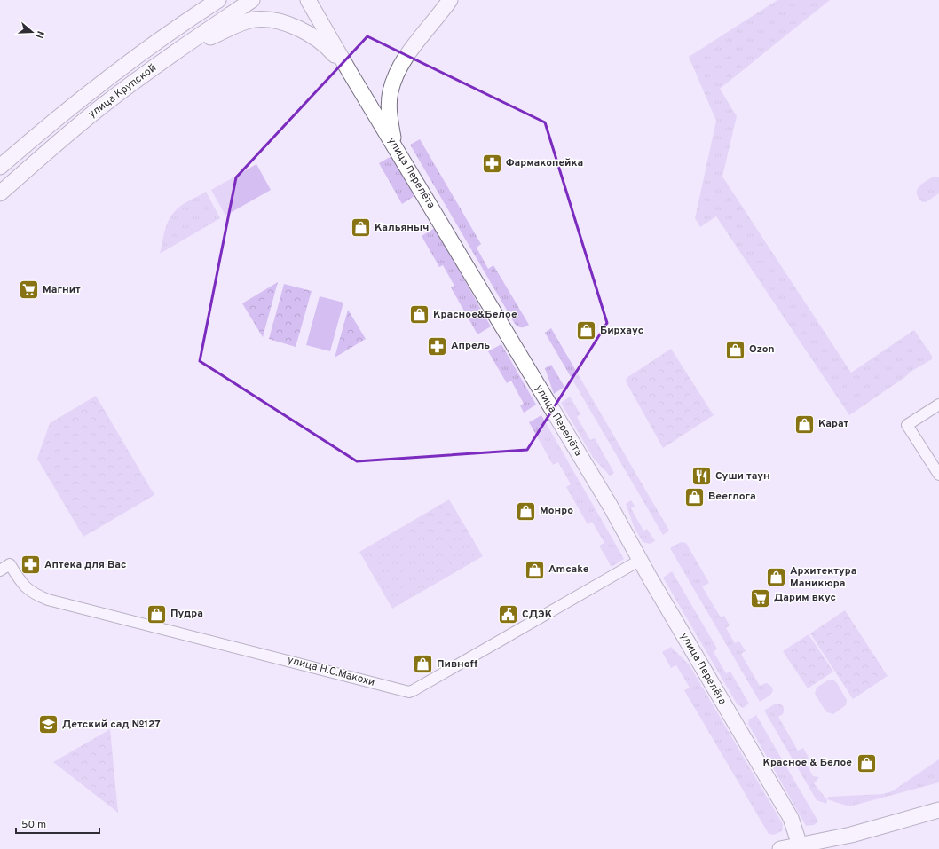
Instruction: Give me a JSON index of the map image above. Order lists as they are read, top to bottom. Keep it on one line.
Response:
{"streets":{"street":["улица Крупской","улица Перелёта","улица Н.С.Макохи"]},"crossings":[["улица Перелёта","улица Н.С.Макохи"]],"places":{"pharmacy":["Фармакопейка","Апрель","Аптека для Вас"],"shop":["Кальяныч","Красное&Белое","Бирхаус","Ozon","Карат","Beerлога","Монро","Amcake","Архитектура Маникюра","Пудра","Пивнoff","Красное & Белое"],"supermarket":["Магнит","Дарим вкус"],"restaurant":["Суши таун"],"public building":["СДЭК"],"school or university":["Детский сад №127"]},"scale_bar":"50 m","north":"right"}
